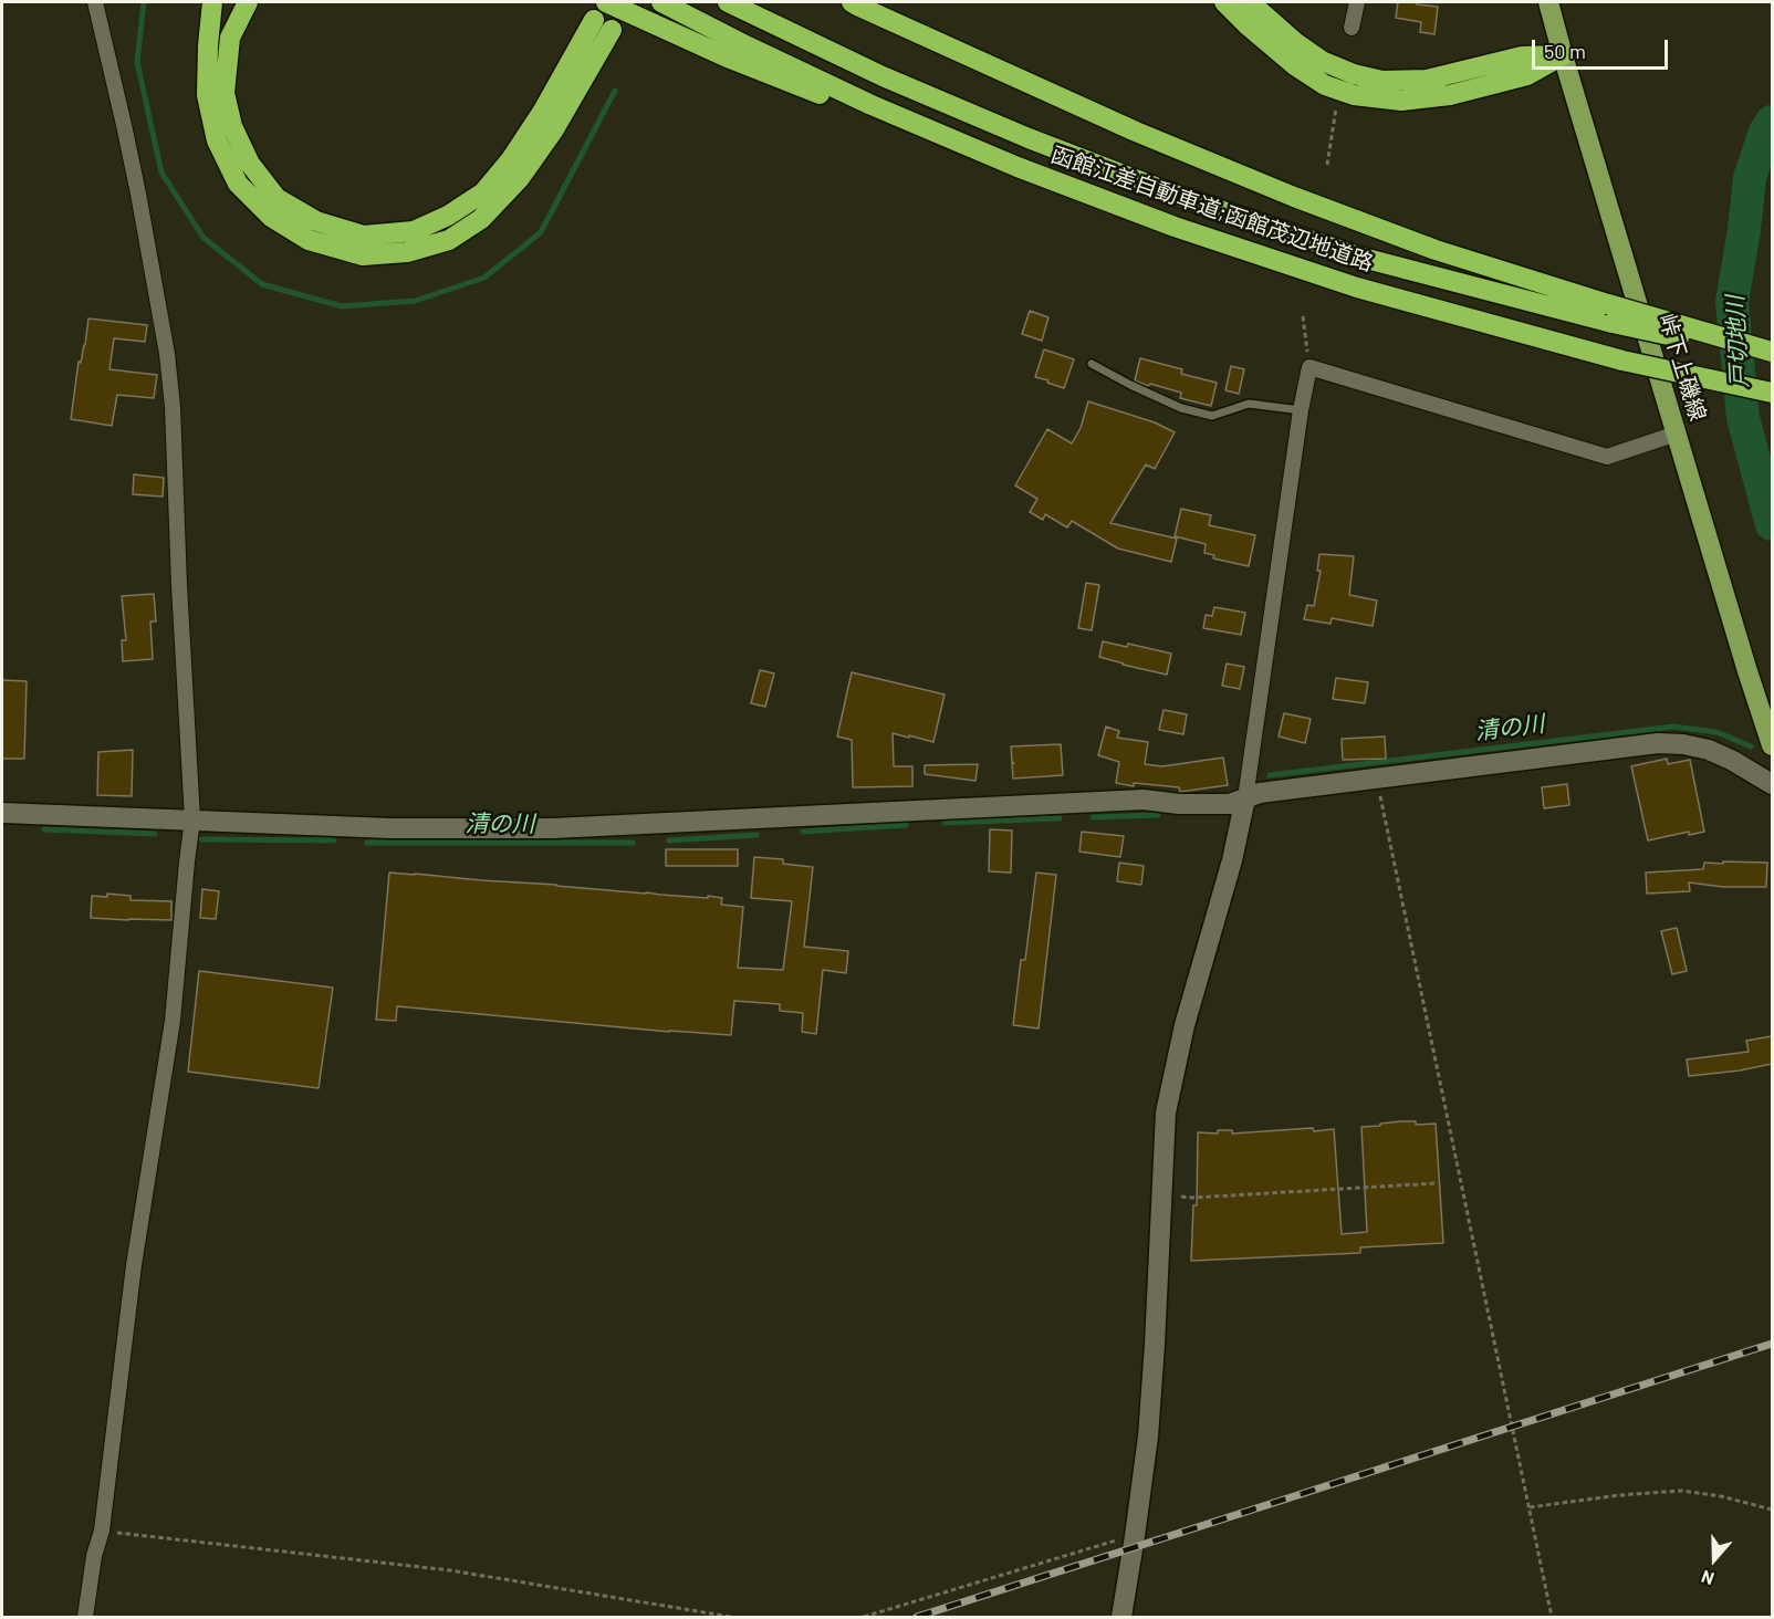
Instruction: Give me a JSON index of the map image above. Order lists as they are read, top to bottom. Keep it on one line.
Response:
{"streets":{"highway":["函館江差自動車道;函館茂辺地道路"],"main road":["峠下上磯線"]},"water":["戸切地川","清の川"],"scale_bar":"50 m","north":"bottom"}
